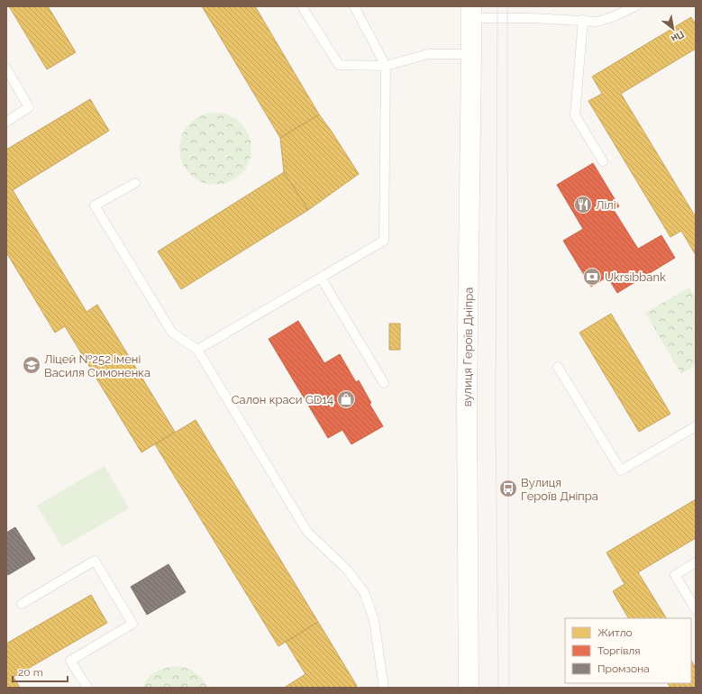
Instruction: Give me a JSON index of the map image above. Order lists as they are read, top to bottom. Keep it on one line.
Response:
{"streets":{"main road":["вулиця Героїв Дніпра"]},"places":{"restaurant":["Лілі"],"bank":["Ukrsibbank"],"school or university":["Ліцей №252 імені Василя Симоненка"],"shop":["Салон краси GD14"],"bus stop":["Вулиця Героїв Дніпра"]},"legend":["Житло","Торгівля","Промзона"],"scale_bar":"20 m","north":"bottom right"}
